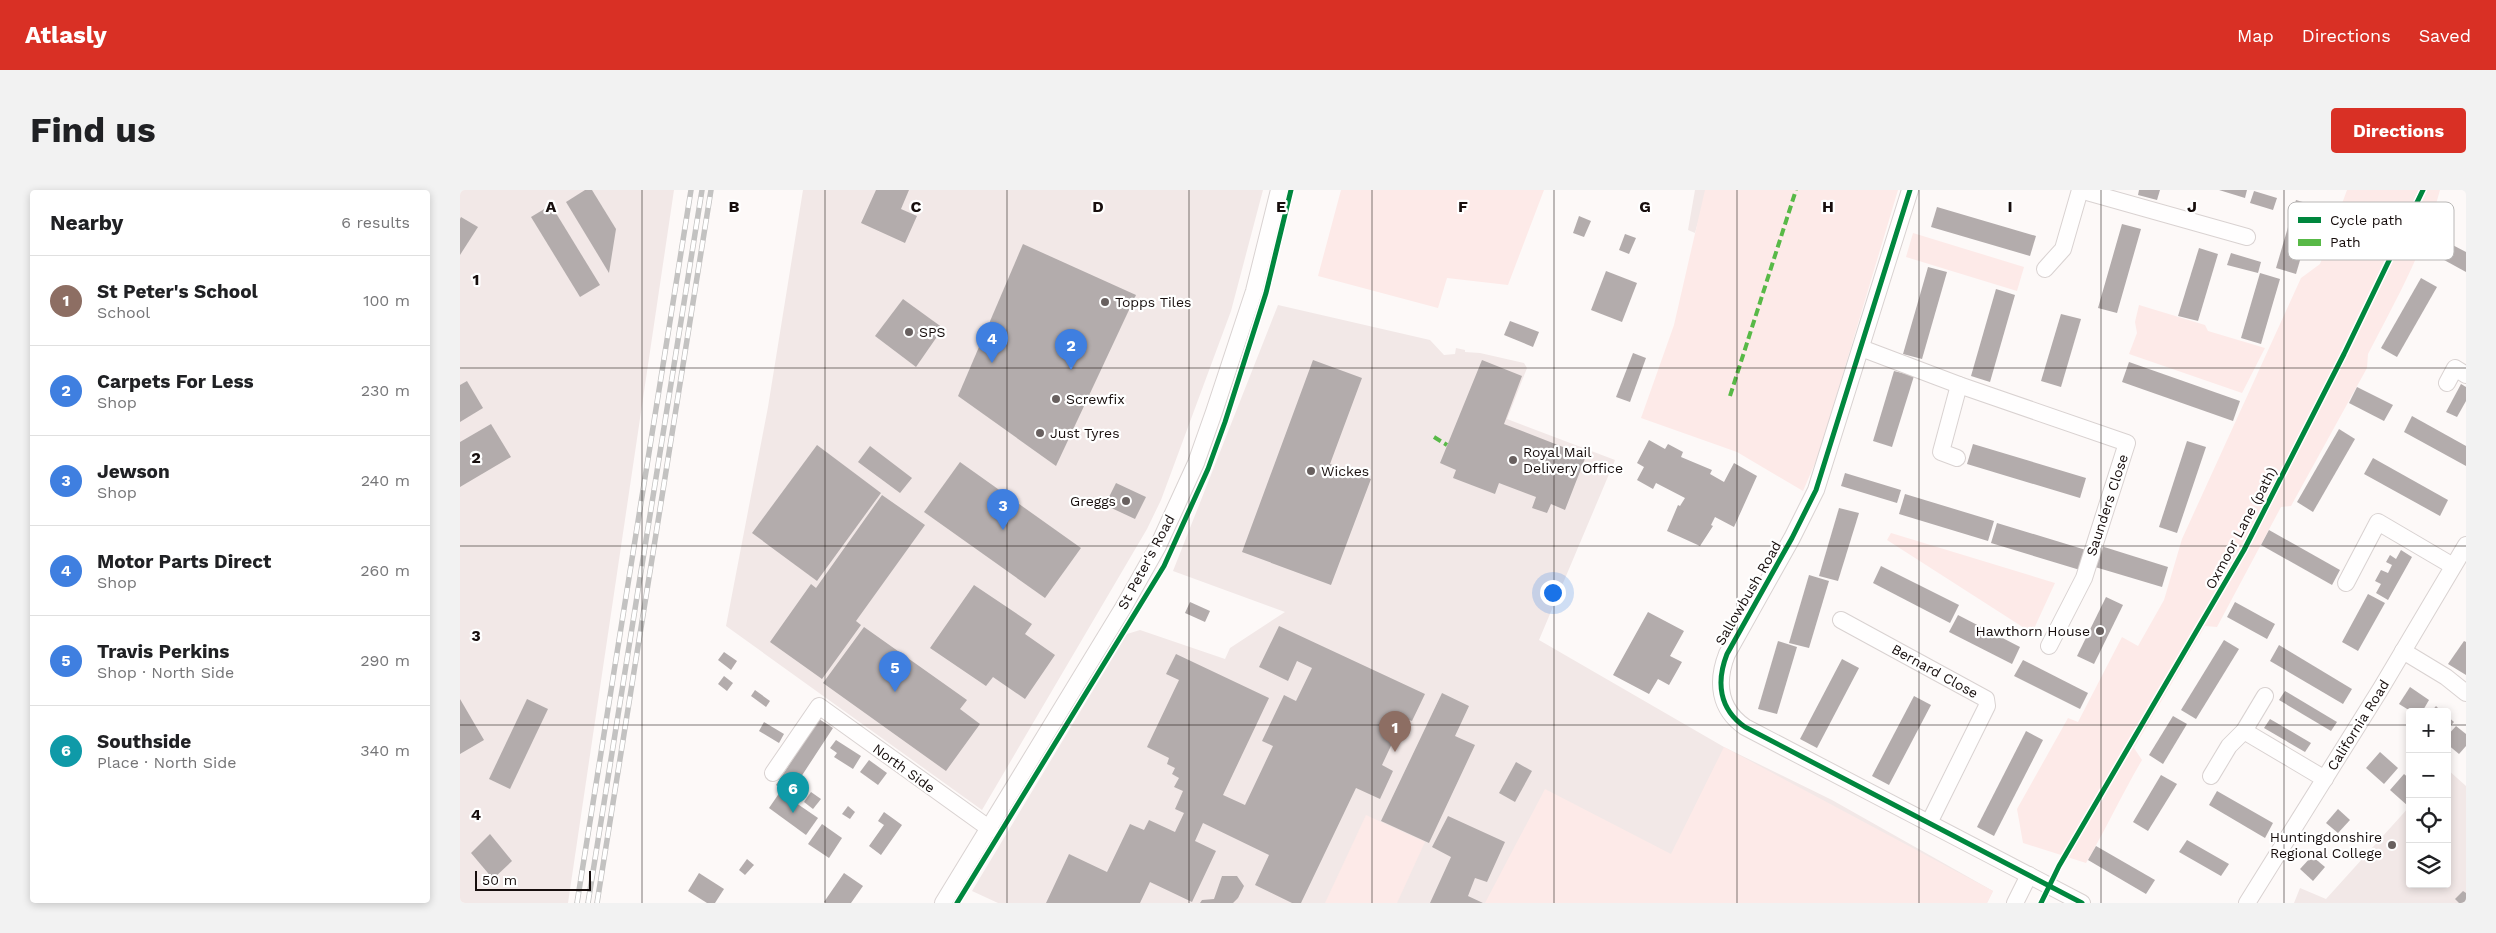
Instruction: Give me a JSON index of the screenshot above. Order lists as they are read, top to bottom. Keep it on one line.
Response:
{"streets":{"street":["Saunders Close","St Peter's Road","Sallowbush Road","Bernard Close","California Road","North Side"],"cycle path":["Oxmoor Lane (path)"]},"crossings":[["Saunders Close","Sallowbush Road"],["St Peter's Road","North Side"],["Sallowbush Road","Bernard Close"]],"places":["Topps Tiles","SPS","Screwfix","Just Tyres","Royal Mail Delivery Office","Wickes","Greggs","Hawthorn House","Huntingdonshire Regional College"],"legend":["Cycle path","Path"],"scale_bar":"50 m","page":{"header":"Atlasly","nav":["Map","Directions","Saved"],"buttons":"Directions","title":"Find us","heading":["Nearby","6 results"],"list":[{"mark":"1","name":"St Peter's School","note":"School","value":"100 m"},{"mark":"2","name":"Carpets For Less","note":"Shop","value":"230 m"},{"mark":"3","name":"Jewson","note":"Shop","value":"240 m"},{"mark":"4","name":"Motor Parts Direct","note":"Shop","value":"260 m"},{"mark":"5","name":"Travis Perkins","note":"Shop · North Side","value":"290 m"},{"mark":"6","name":"Southside","note":"Place · North Side","value":"340 m"}],"pins":["4","2","3","5","1","6"],"map_buttons":["+","−"],"scale":"50 m"},"grid":{"columns":["A","B","C","D","E","F","G","H","I","J"],"rows":["1","2","3","4"]}}
